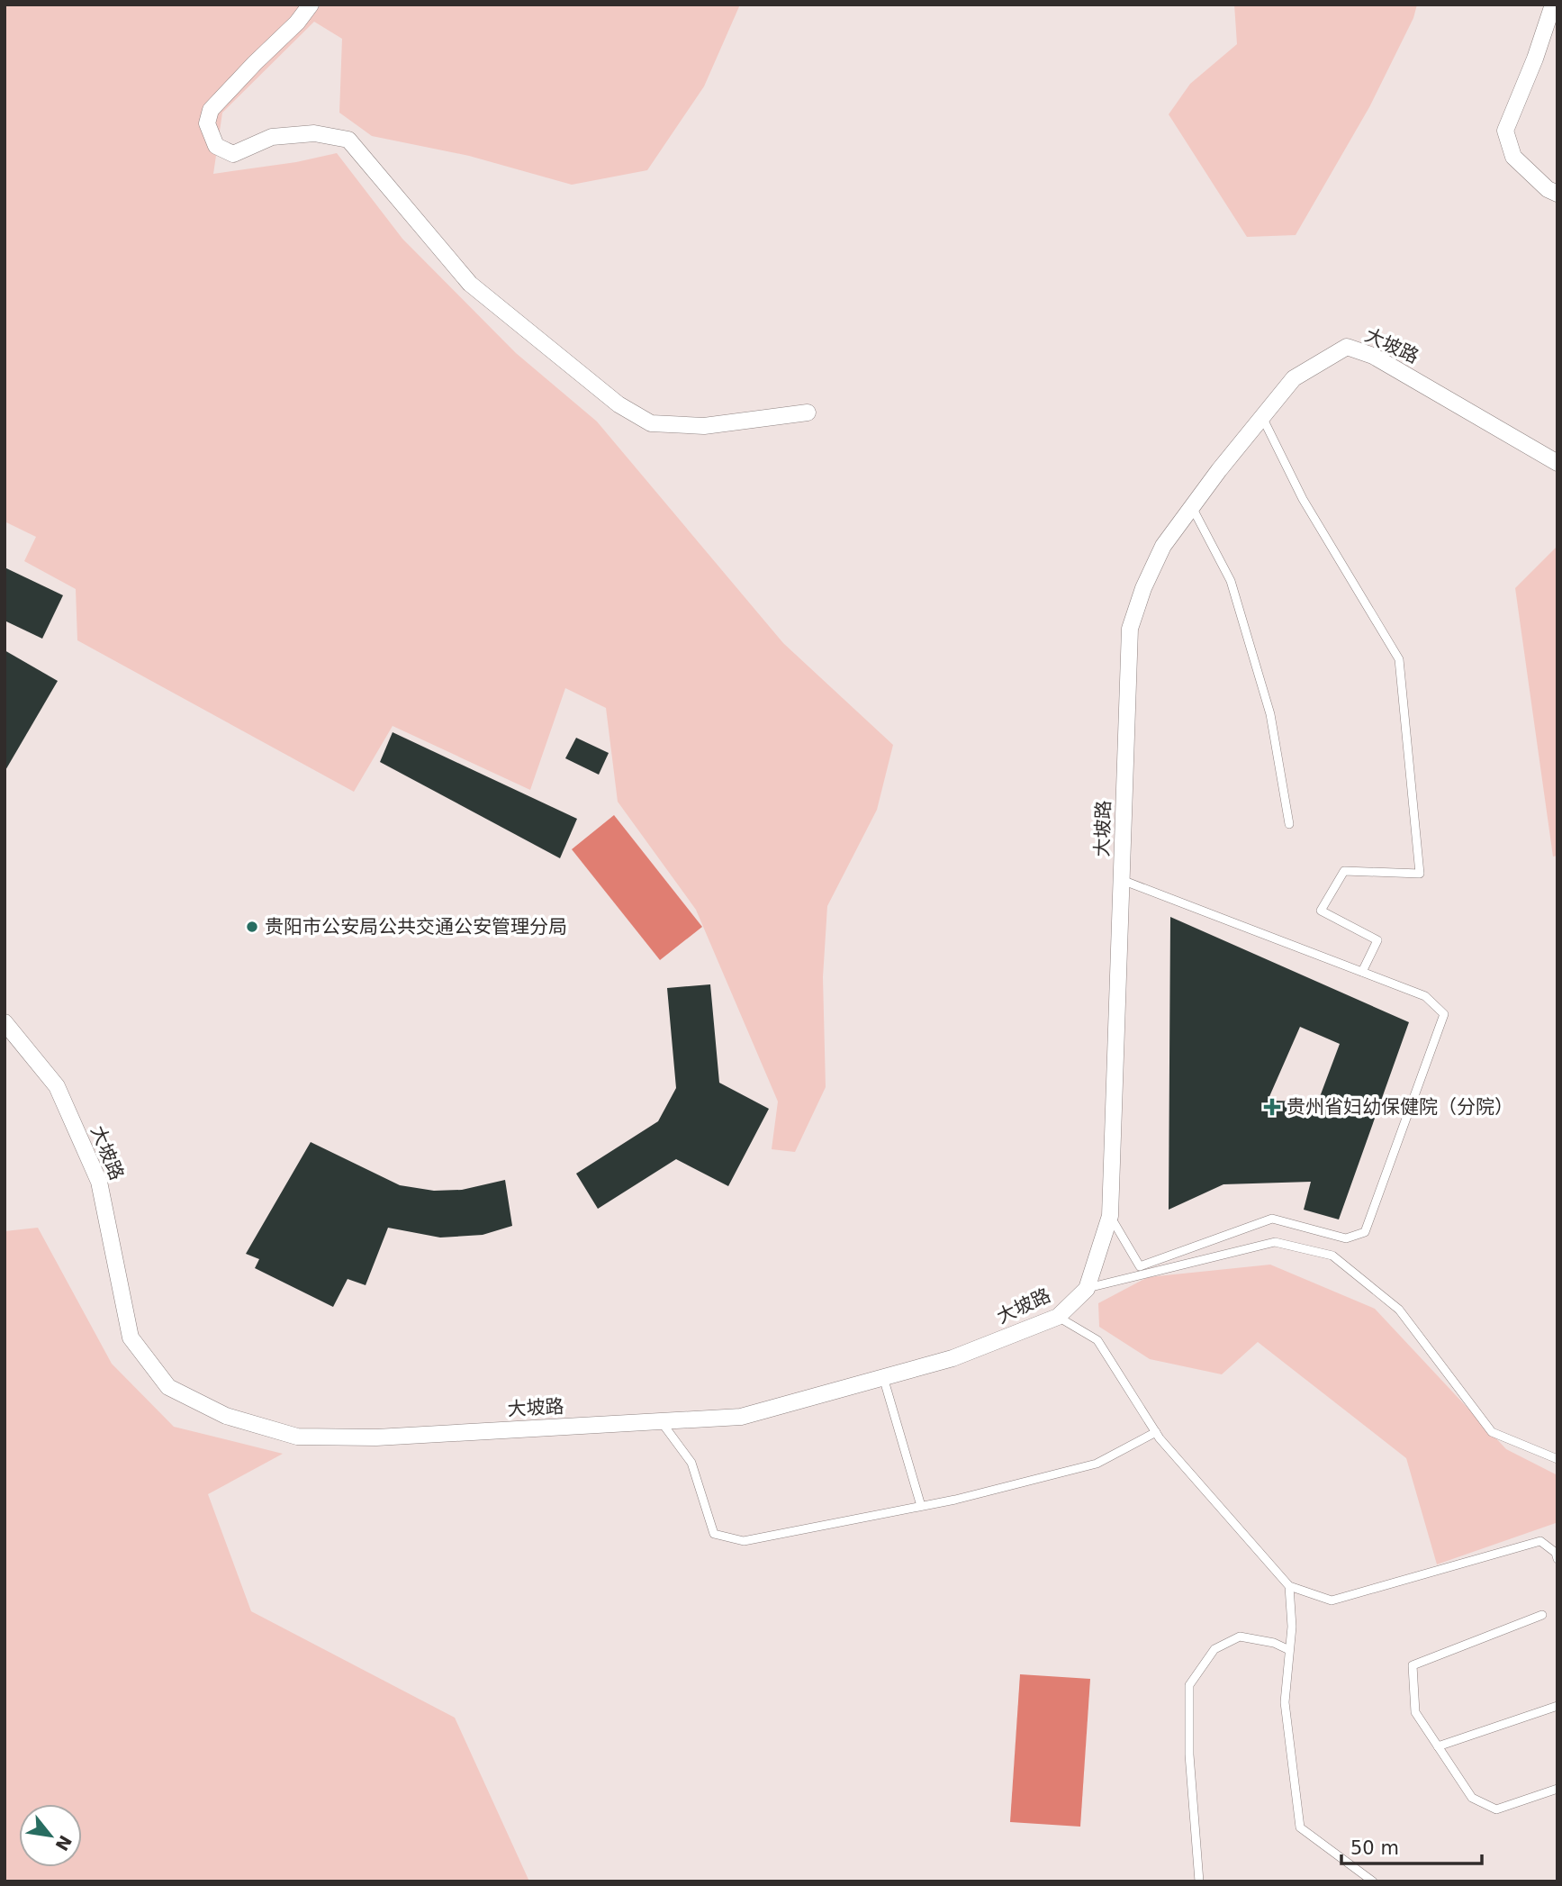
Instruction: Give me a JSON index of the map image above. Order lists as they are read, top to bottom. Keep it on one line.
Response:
{"streets":{"street":["大坡路"]},"places":{"other":["贵阳市公安局公共交通公安管理分局"],"health":["贵州省妇幼保健院（分院）"]},"scale_bar":"50 m","north":"bottom right"}
